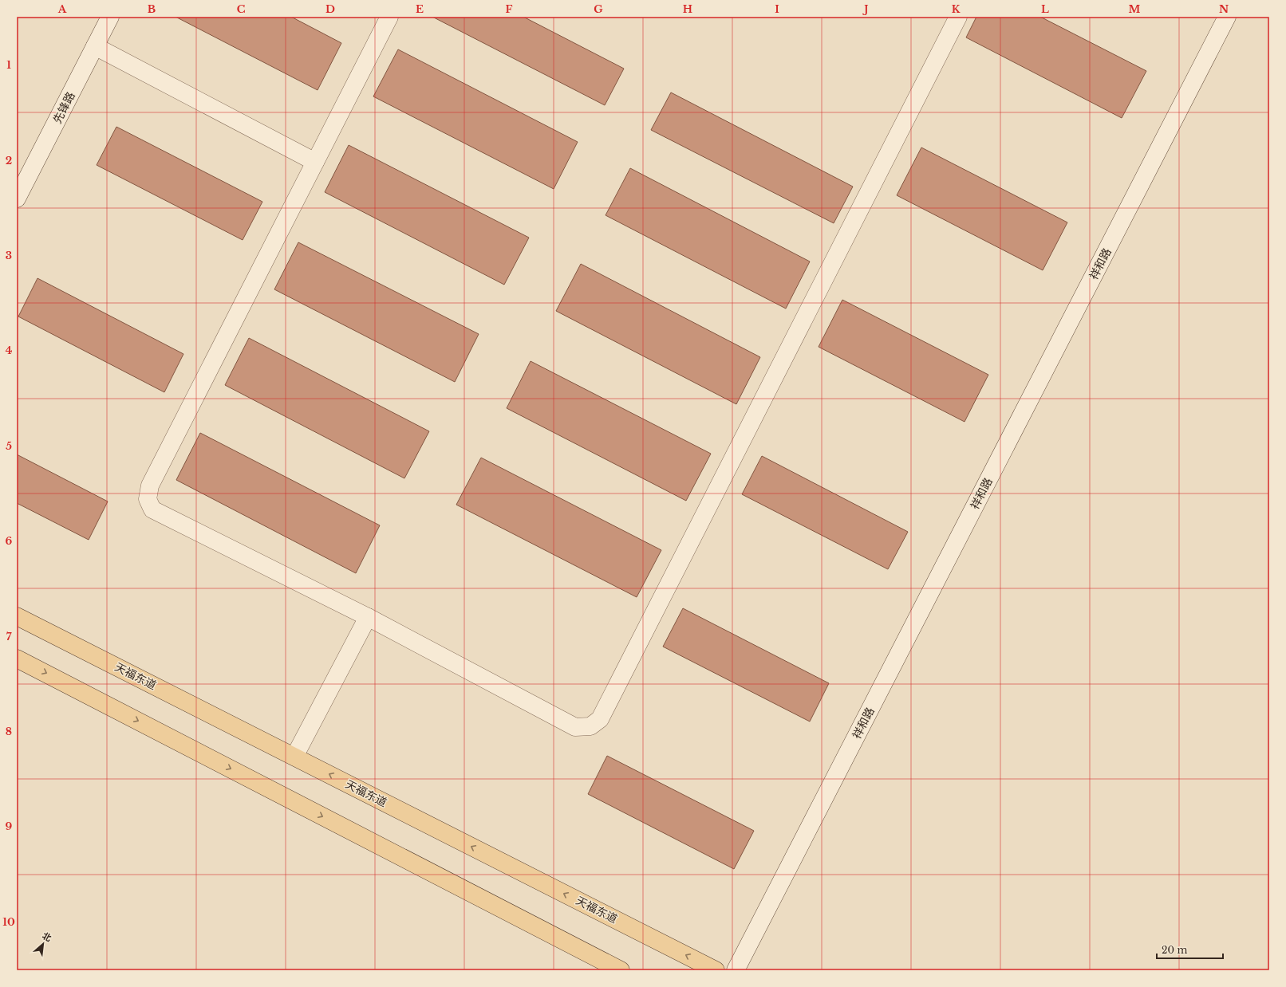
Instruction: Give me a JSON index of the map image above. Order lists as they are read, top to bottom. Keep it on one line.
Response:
{"streets":{"main road":["天福东道"],"street":["先锋路","祥和路"]},"scale_bar":"20 m","north":"top right","grid":{"columns":["A","B","C","D","E","F","G","H","I","J","K","L","M","N"],"rows":["1","2","3","4","5","6","7","8","9","10"]}}
